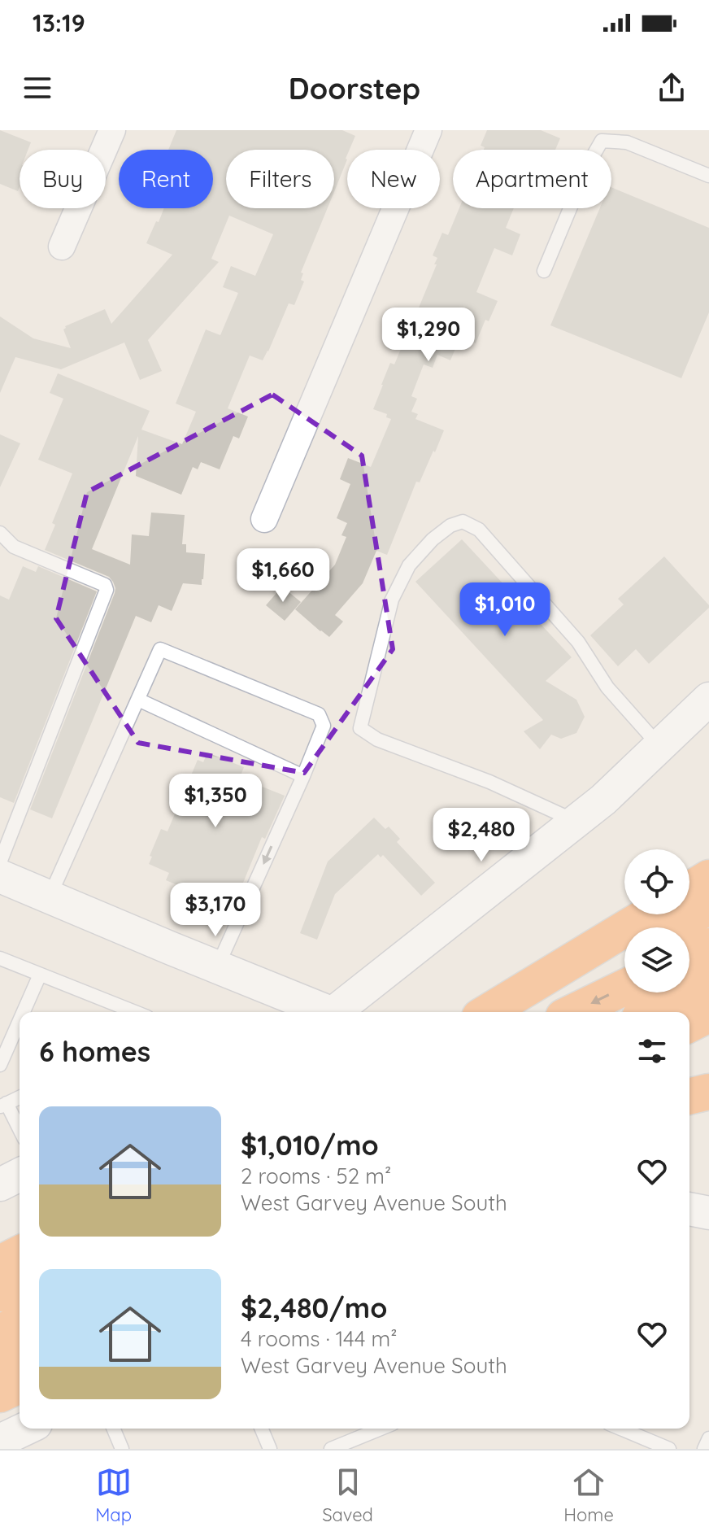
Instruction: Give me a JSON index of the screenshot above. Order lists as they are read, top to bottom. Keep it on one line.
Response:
{"page":{"status":"13:19","header":"Doorstep","chip":["Buy","Rent","Filters","New","Apartment"],"price":["$1,290","$1,660","$1,010","$1,350","$2,480","$3,170"],"heading":"6 homes","list":[{"name":"$1,010/mo","note":"2 rooms · 52 m² · West Garvey Avenue South"},{"name":"$2,480/mo","note":"4 rooms · 144 m² · West Garvey Avenue South"}],"tabs":["Map","Saved","Home"]}}
